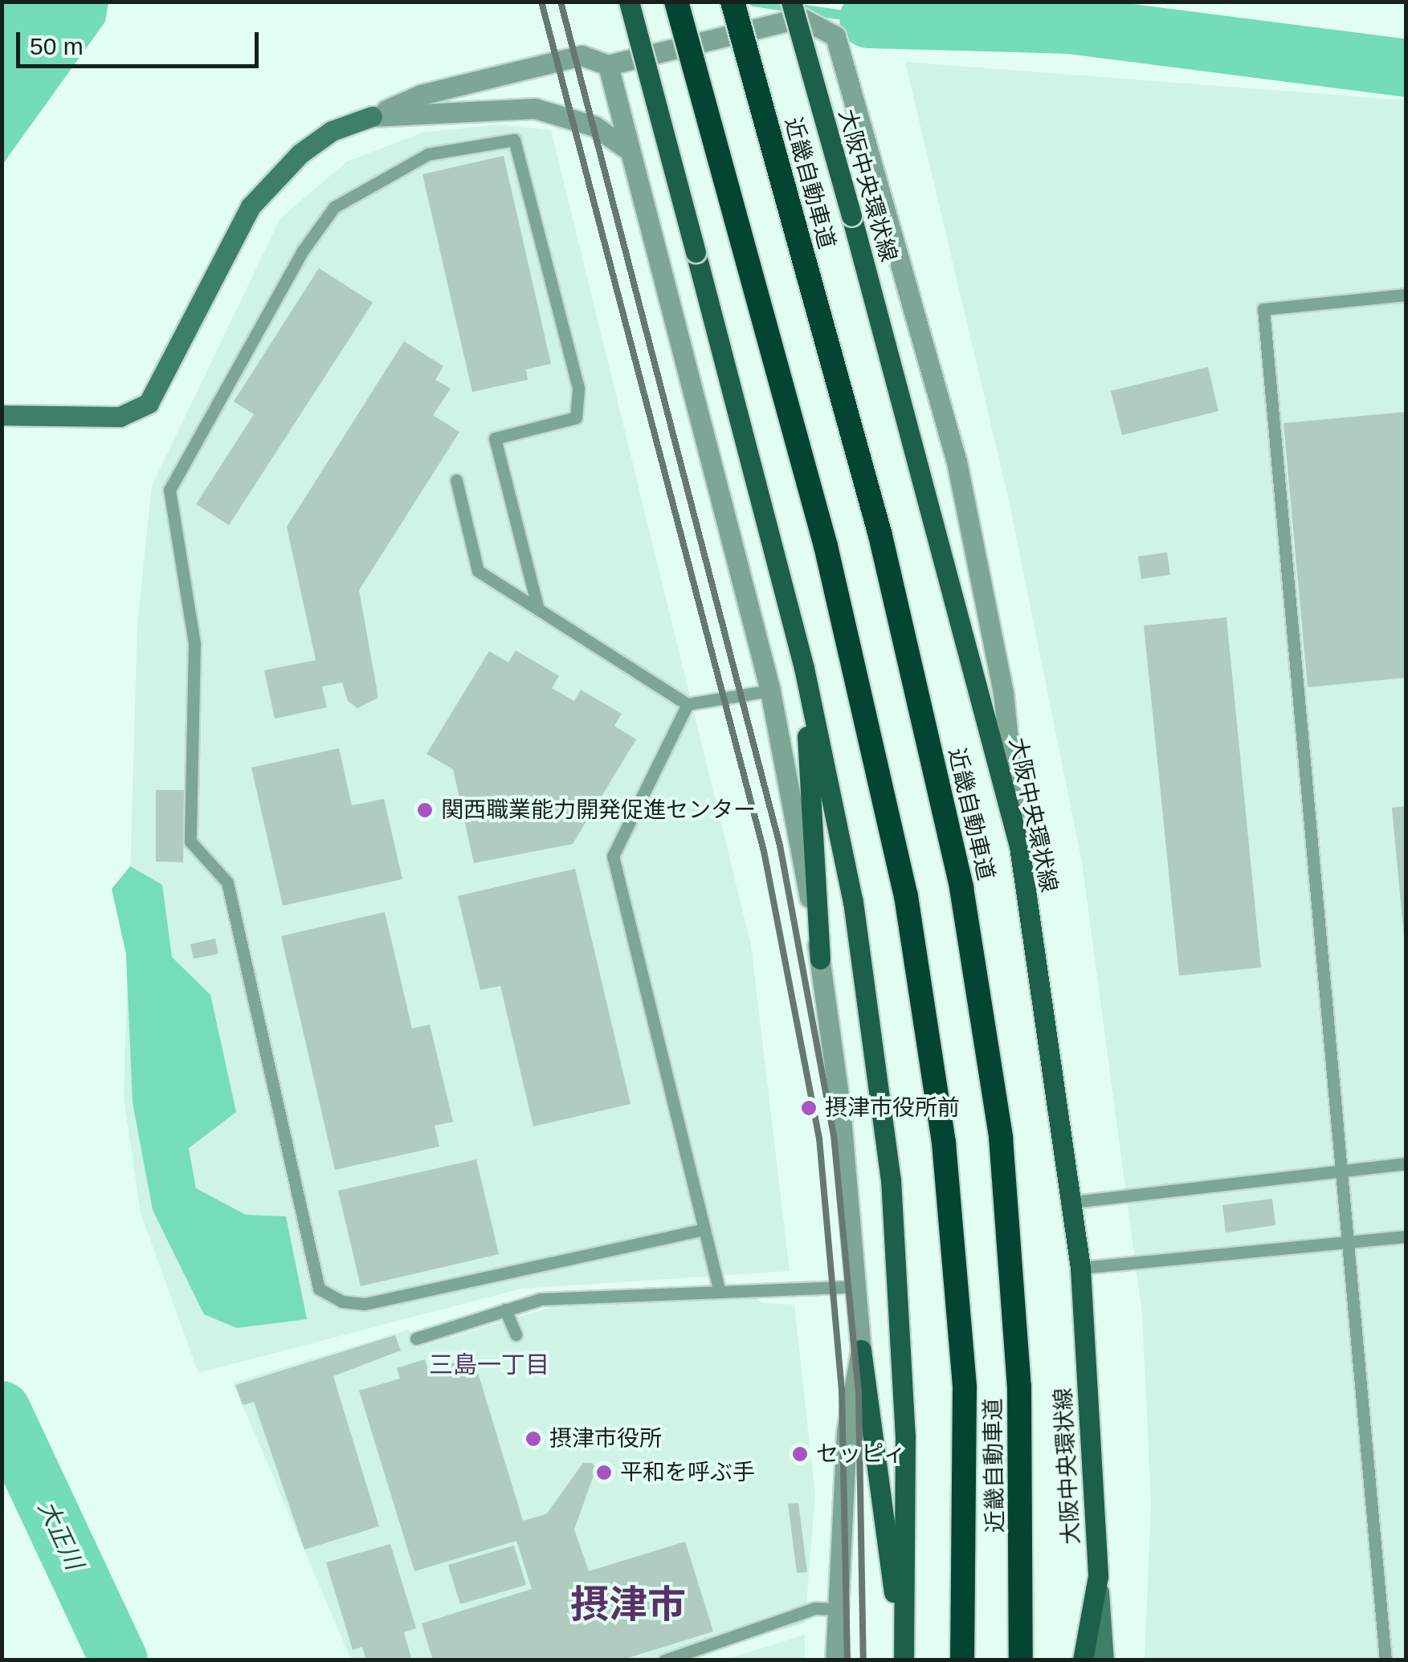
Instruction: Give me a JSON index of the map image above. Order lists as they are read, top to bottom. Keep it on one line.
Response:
{"streets":{"highway":["近畿自動車道"],"main road":["大阪中央環状線"]},"districts":["三島一丁目","摂津市"],"water":["大正川"],"places":["関西職業能力開発促進センター","摂津市役所前","摂津市役所","セッピィ","平和を呼ぶ手"],"scale_bar":"50 m"}
